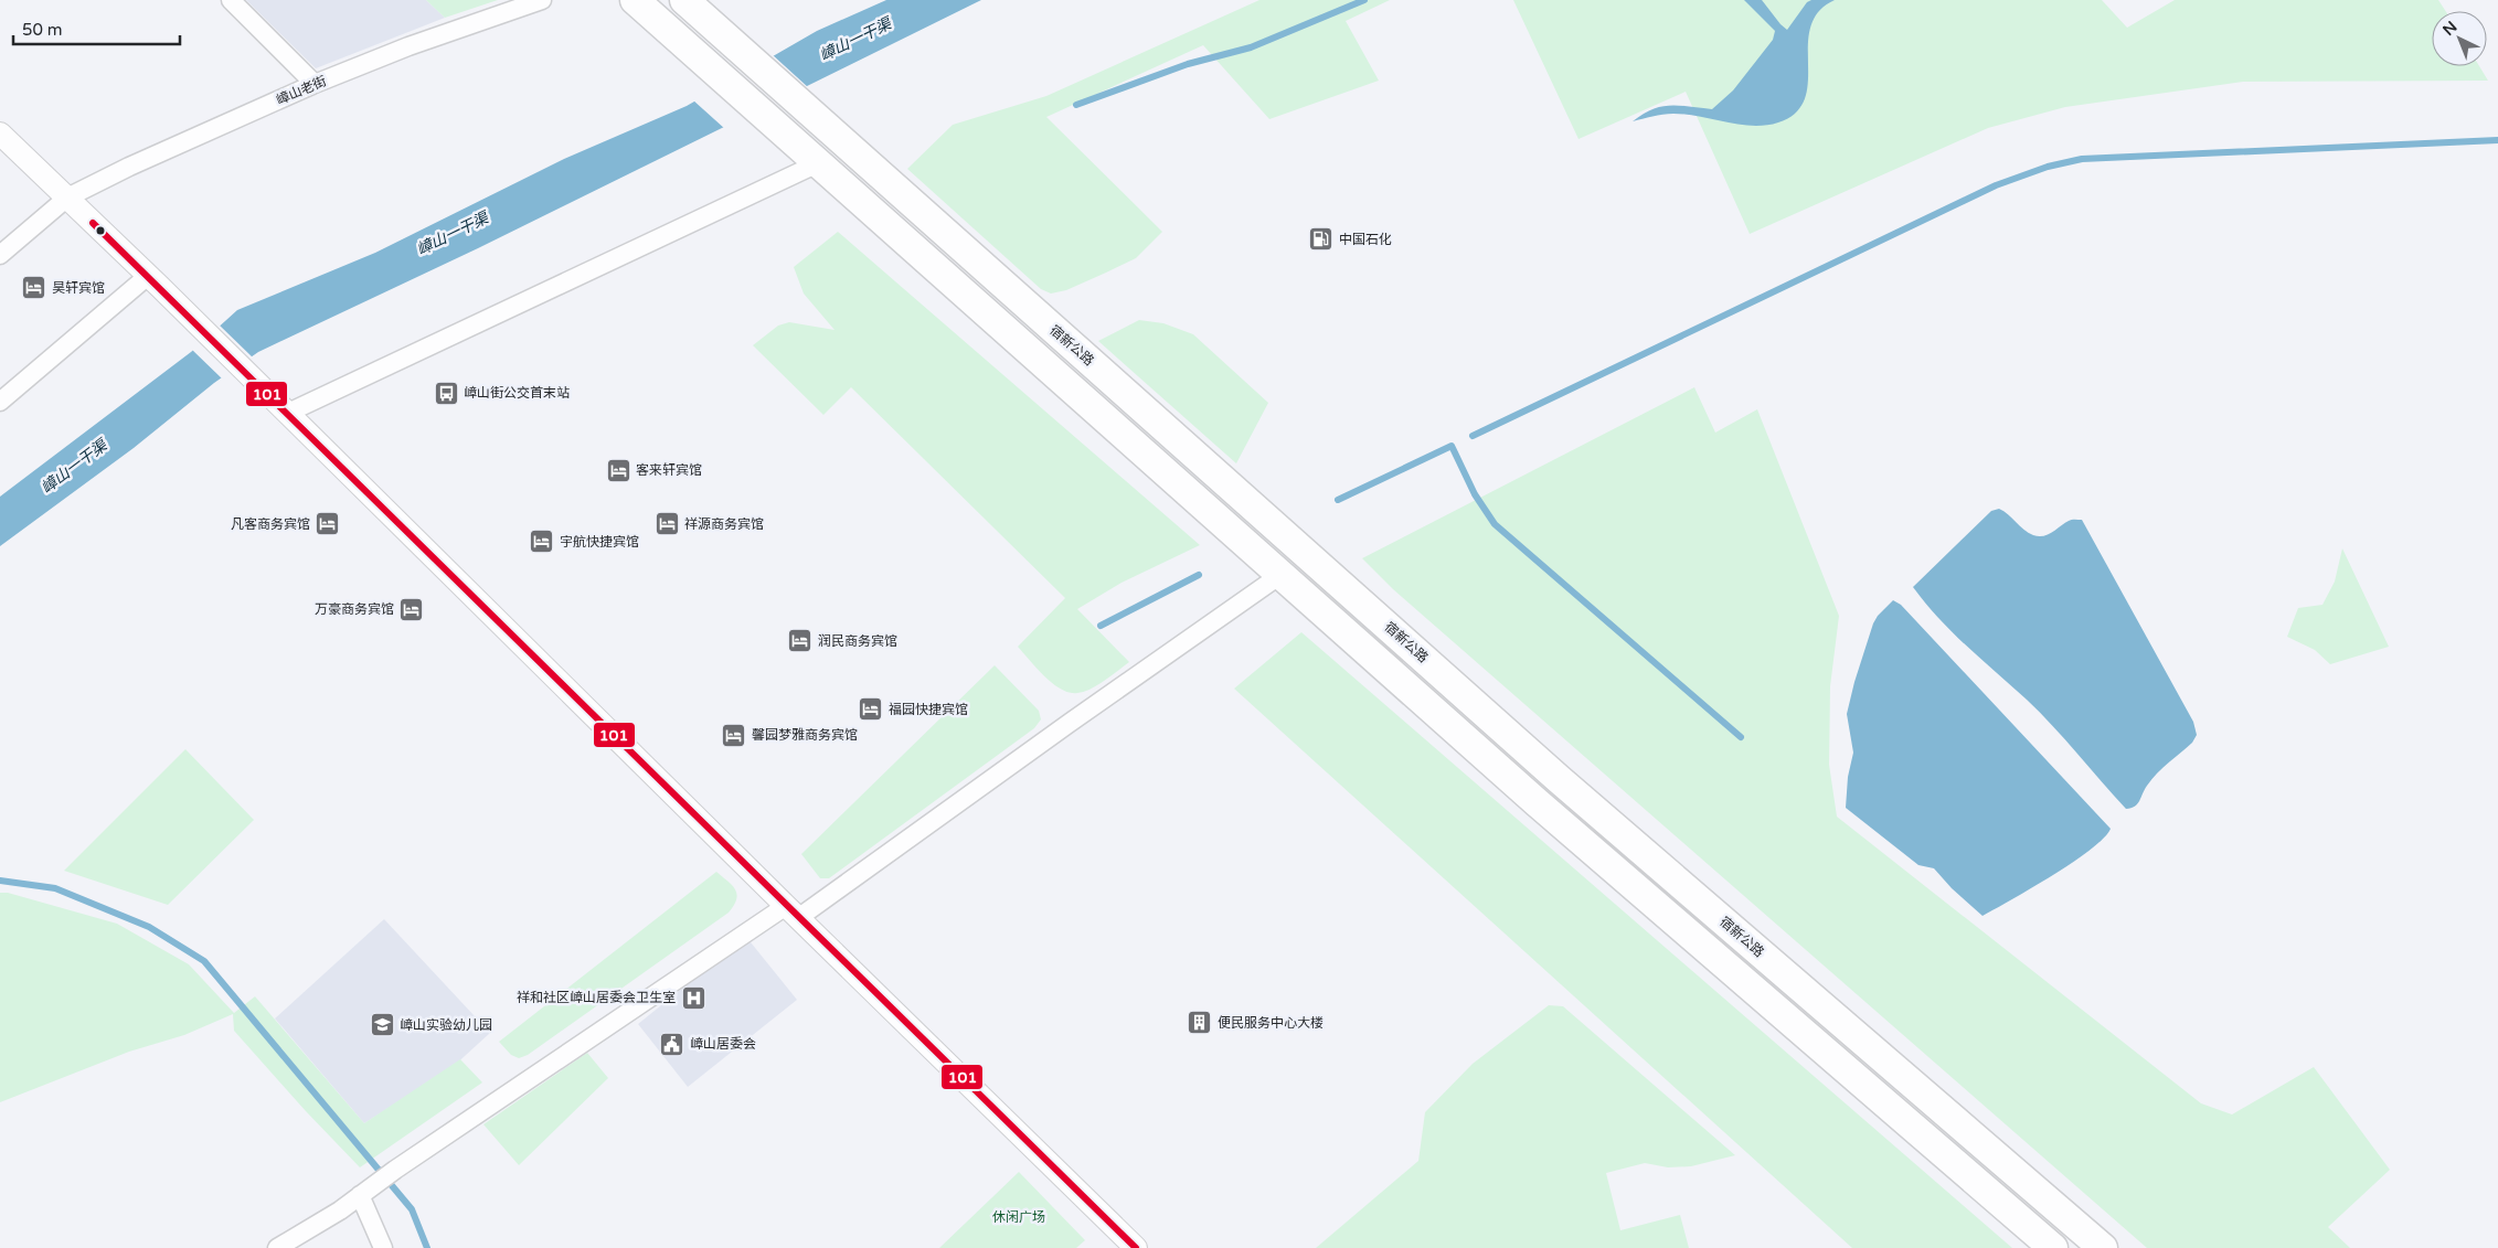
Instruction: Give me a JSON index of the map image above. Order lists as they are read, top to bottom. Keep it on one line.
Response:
{"streets":{"highway":["宿新公路"],"street":["嶂山老街"]},"water":["嶂山一干渠"],"parks":["休闲广场"],"places":{"fuel station":["中国石化"],"hotel":["昊轩宾馆","客来轩宾馆","凡客商务宾馆","祥源商务宾馆","宇航快捷宾馆","万豪商务宾馆","润民商务宾馆","福园快捷宾馆","馨园梦雅商务宾馆"],"bus stop":["嶂山街公交首末站"],"hospital":["祥和社区嶂山居委会卫生室"],"building":["便民服务中心大楼"],"school or university":["嶂山实验幼儿园"],"public building":["嶂山居委会"]},"lines":["transit line 101"],"scale_bar":"50 m","north":"top left"}
